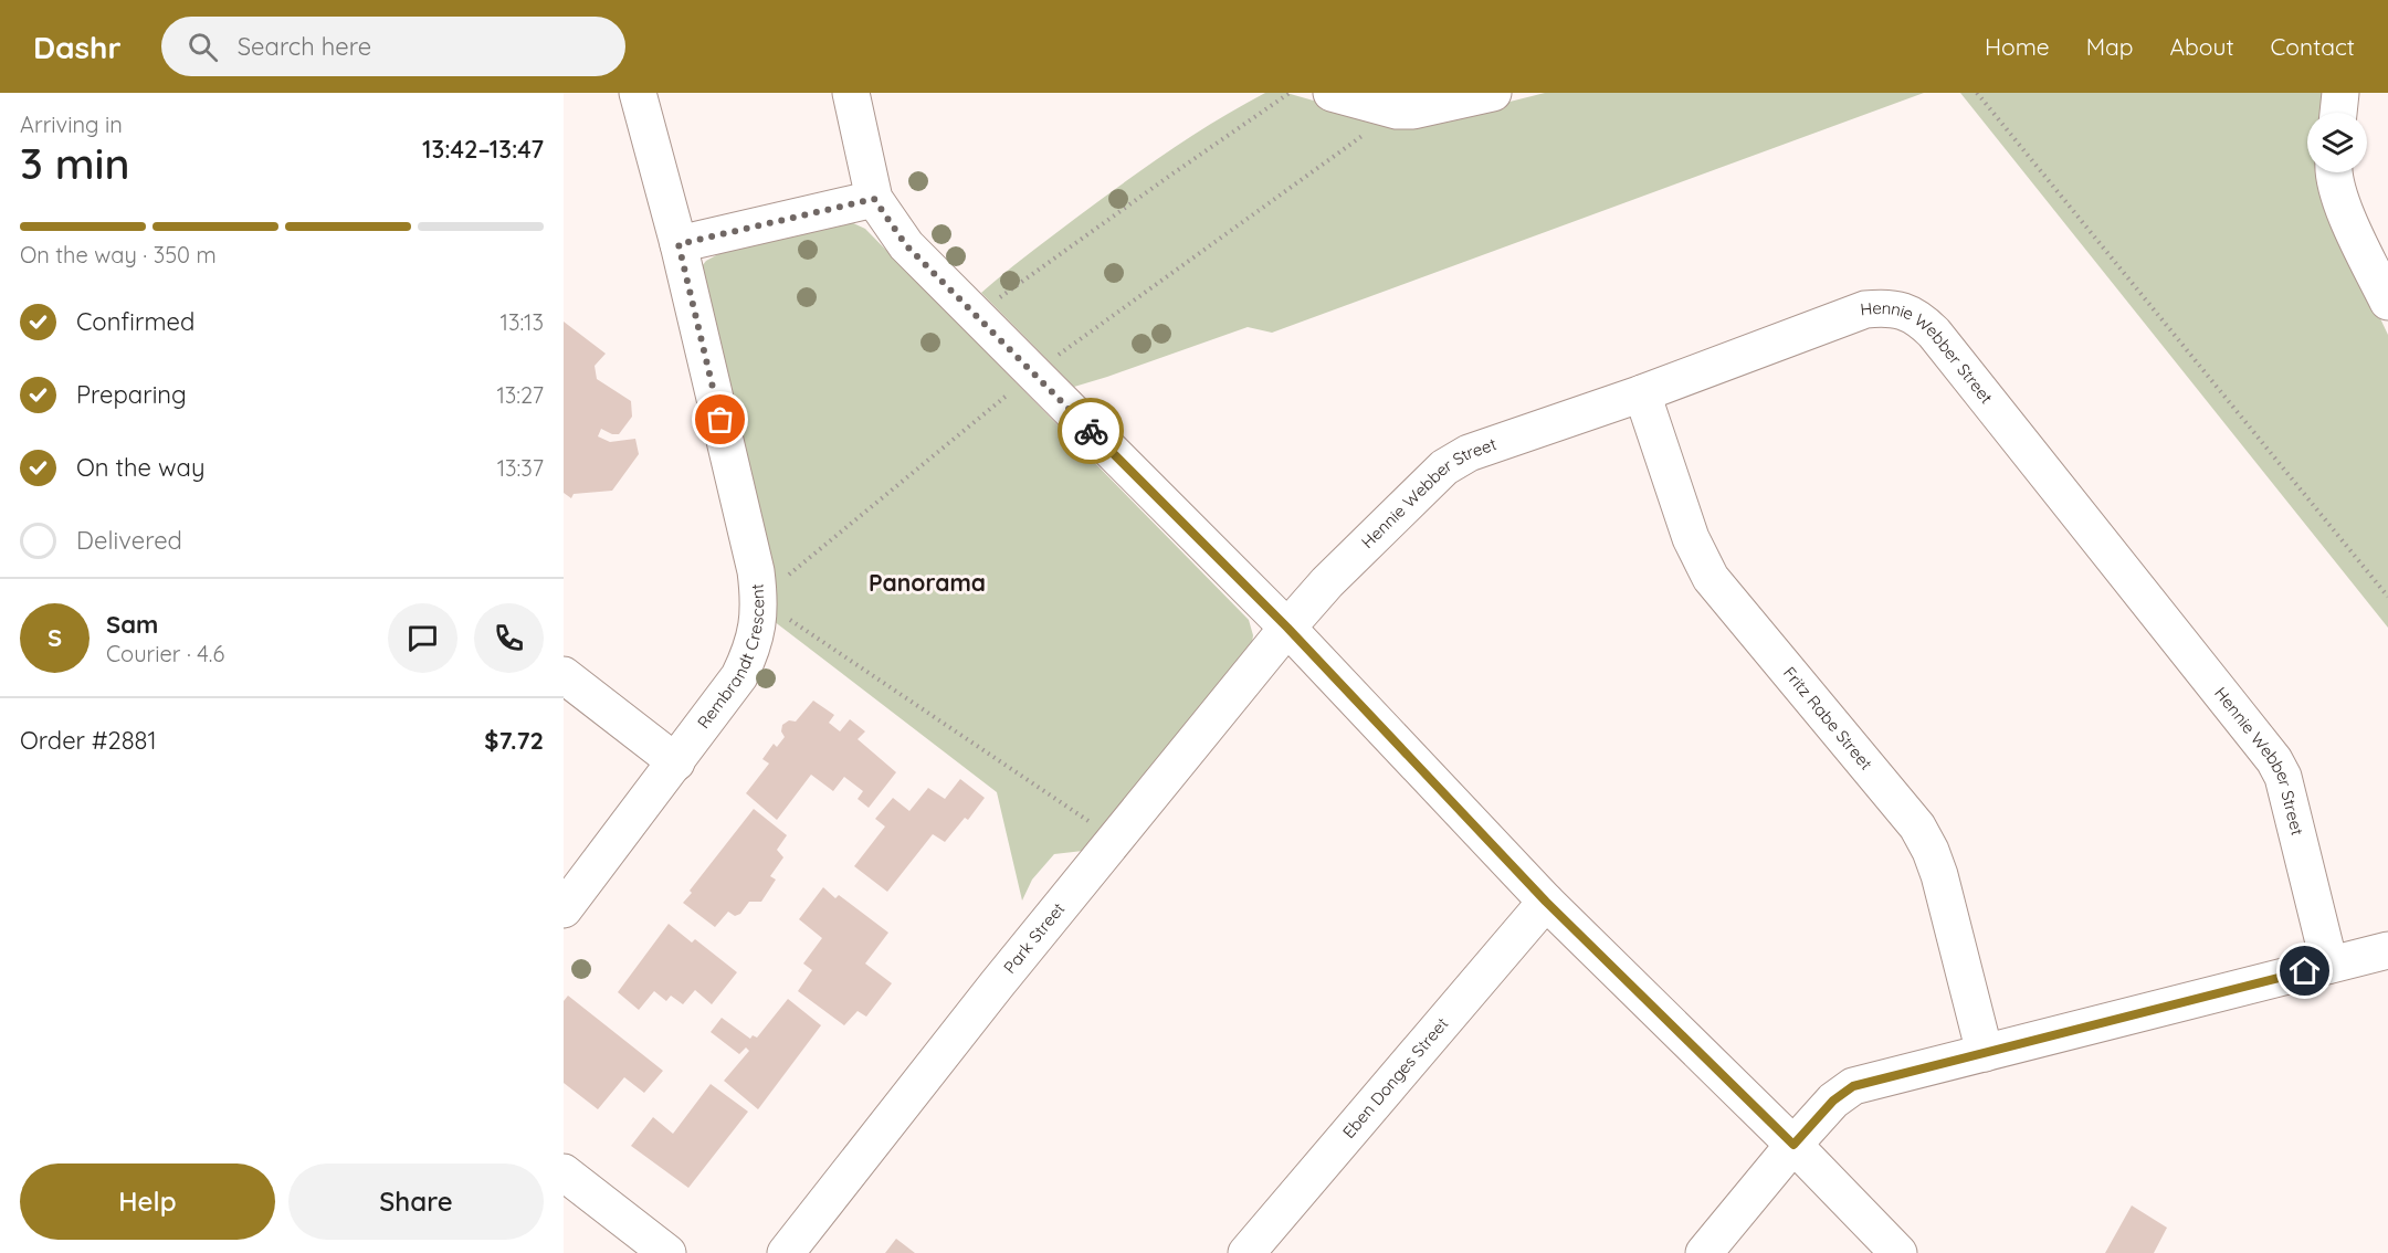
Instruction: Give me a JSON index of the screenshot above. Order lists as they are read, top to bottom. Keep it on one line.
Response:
{"streets":{"street":["Hennie Webber Street","Rembrandt Crescent","Fritz Rabe Street","Park Street","Eben Donges Street"]},"crossings":[["Hennie Webber Street","Fritz Rabe Street"],["Hennie Webber Street","Park Street"]],"districts":["Panorama"],"page":{"header":"Dashr","search":"Search here","nav":["Home","Map","About","Contact"],"heading":["3 min","Arriving in","13:42–13:47"],"panel":["Sam","Courier · 4.6","Order #2881","$7.72"],"bar":"On the way · 350 m","list":[["Confirmed","13:13"],["Preparing","13:27"],["On the way","13:37"],"Delivered"],"round":"S","buttons":["Help","Share"]}}
